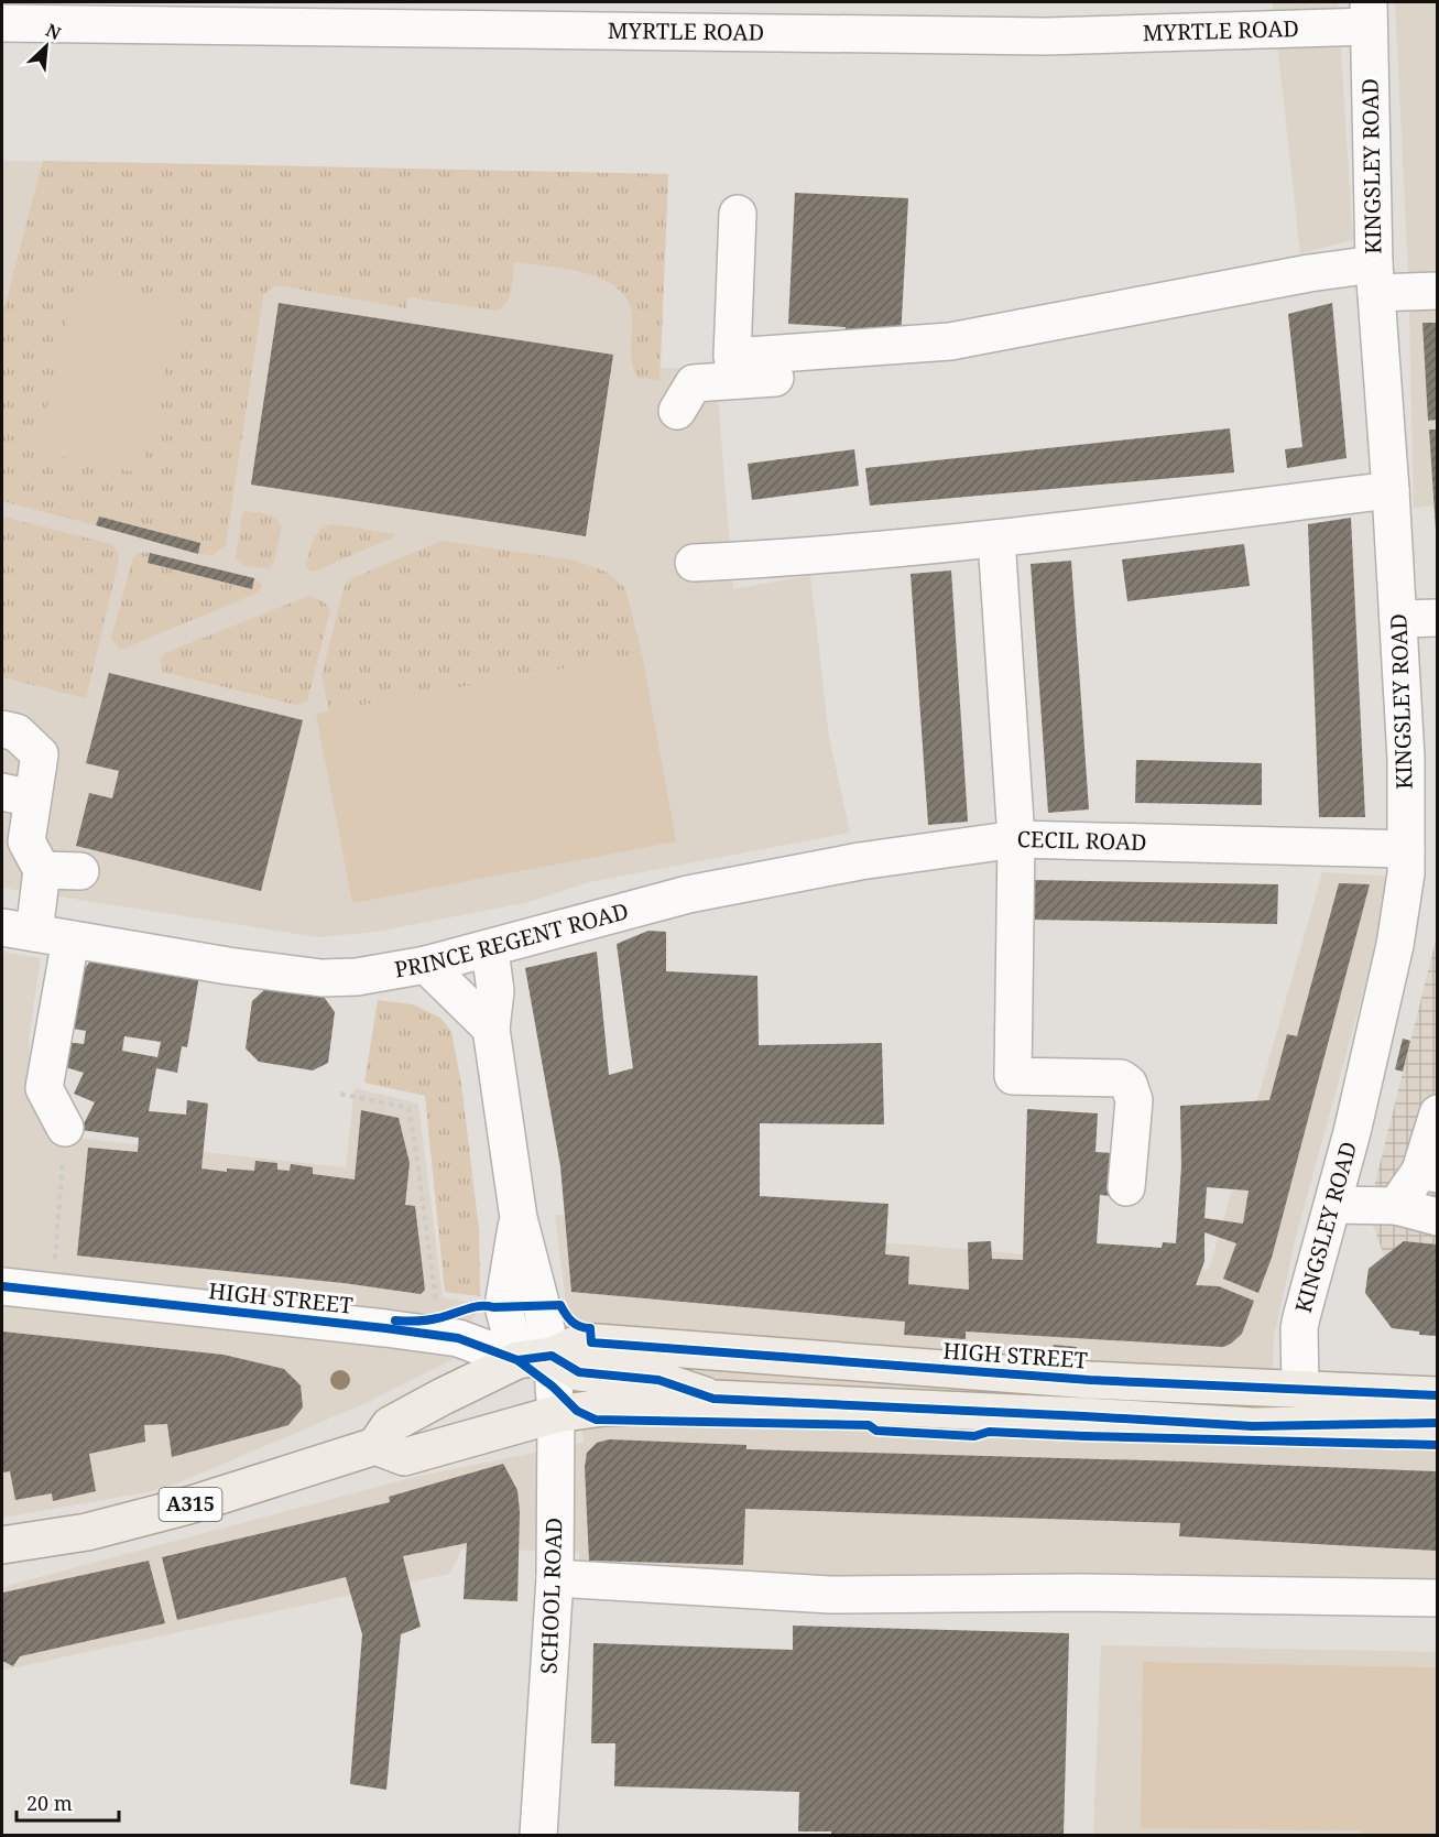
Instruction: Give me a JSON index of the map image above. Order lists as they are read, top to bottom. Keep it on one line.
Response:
{"streets":{"main road":["HIGH STREET","A315"],"street":["MYRTLE ROAD","KINGSLEY ROAD","CECIL ROAD","PRINCE REGENT ROAD","SCHOOL ROAD"]},"crossings":[["MYRTLE ROAD","KINGSLEY ROAD"],["KINGSLEY ROAD","CECIL ROAD"],["KINGSLEY ROAD","HIGH STREET"],["CECIL ROAD","PRINCE REGENT ROAD"],["PRINCE REGENT ROAD","SCHOOL ROAD"],["HIGH STREET","SCHOOL ROAD"]],"scale_bar":"20 m","north":"top right"}
